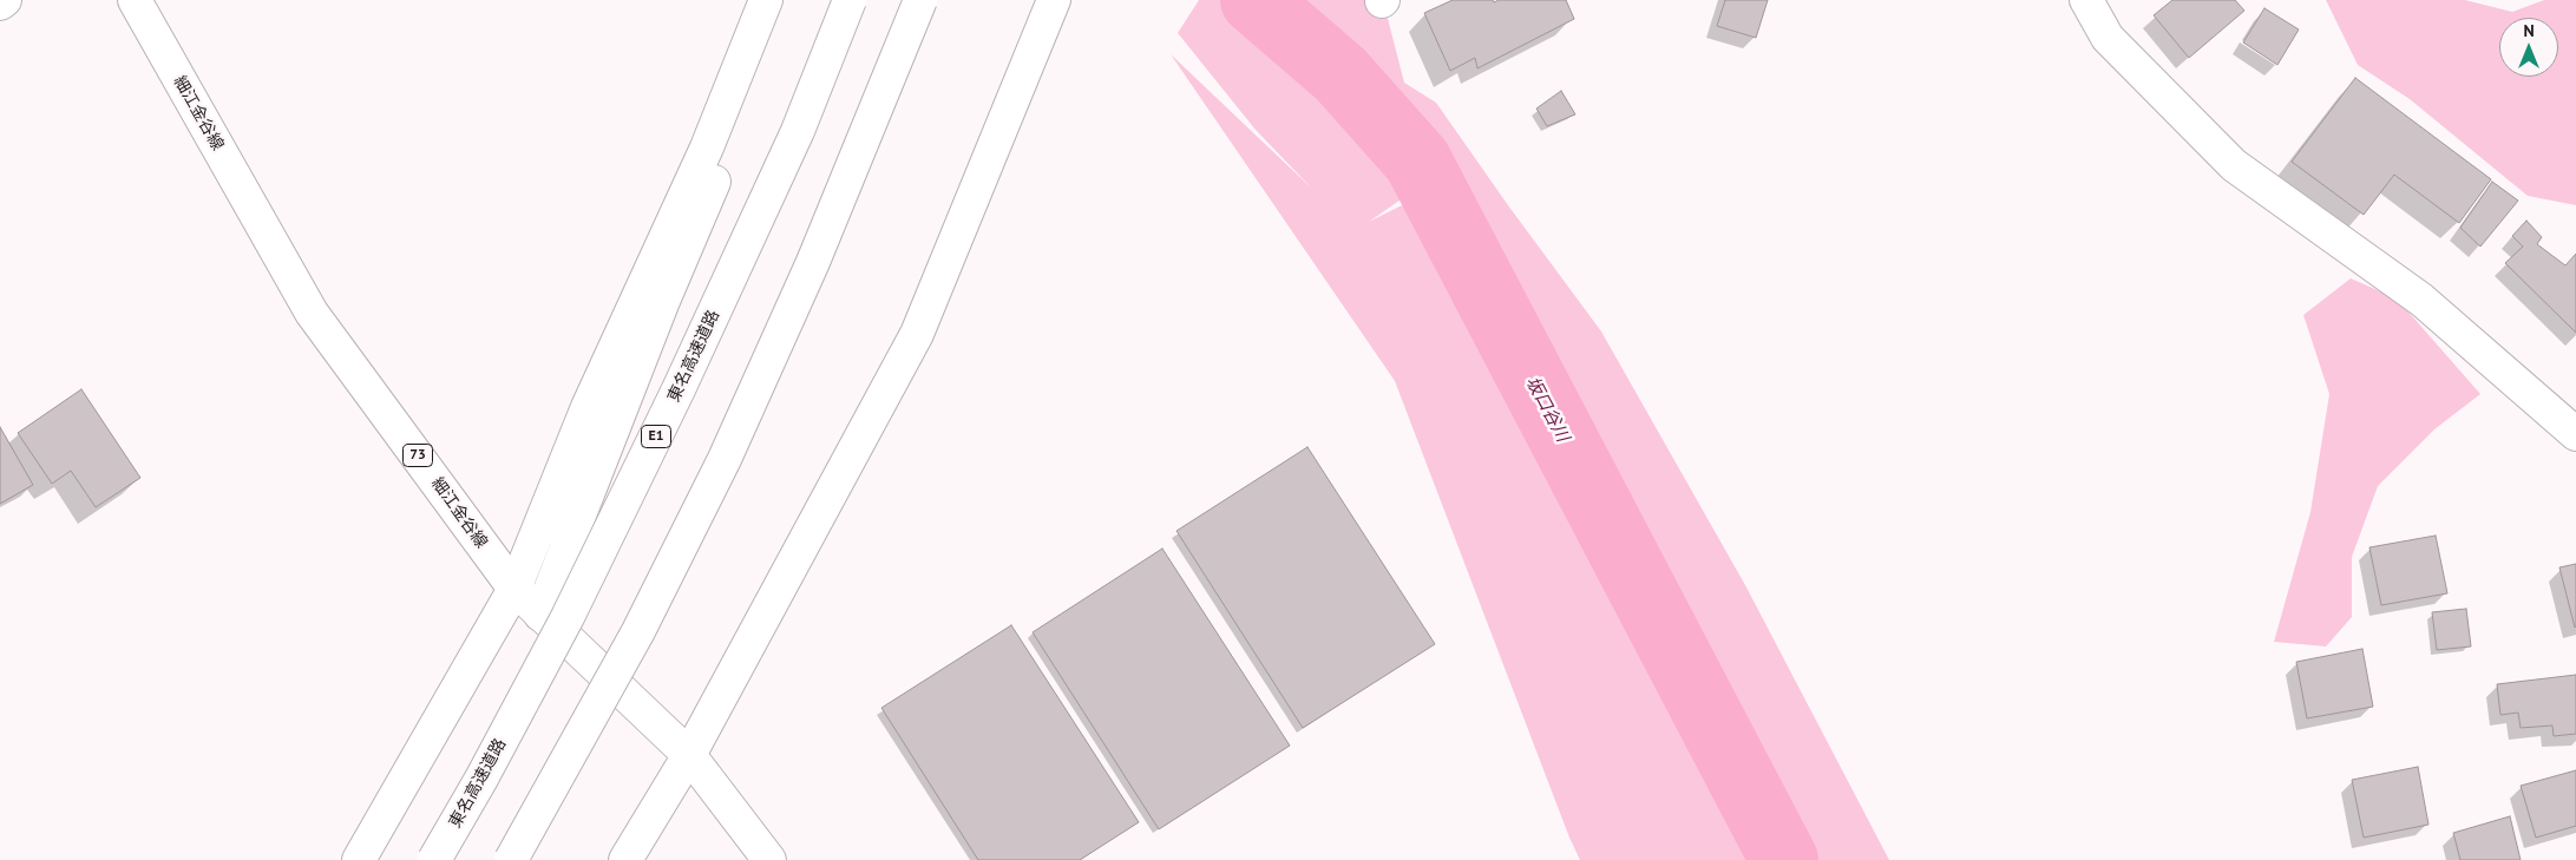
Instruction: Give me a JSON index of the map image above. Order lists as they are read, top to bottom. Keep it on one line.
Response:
{"streets":{"main road":["細江金谷線","東名高速道路","E1","73"]},"water":["坂口谷川"],"north":"top"}
